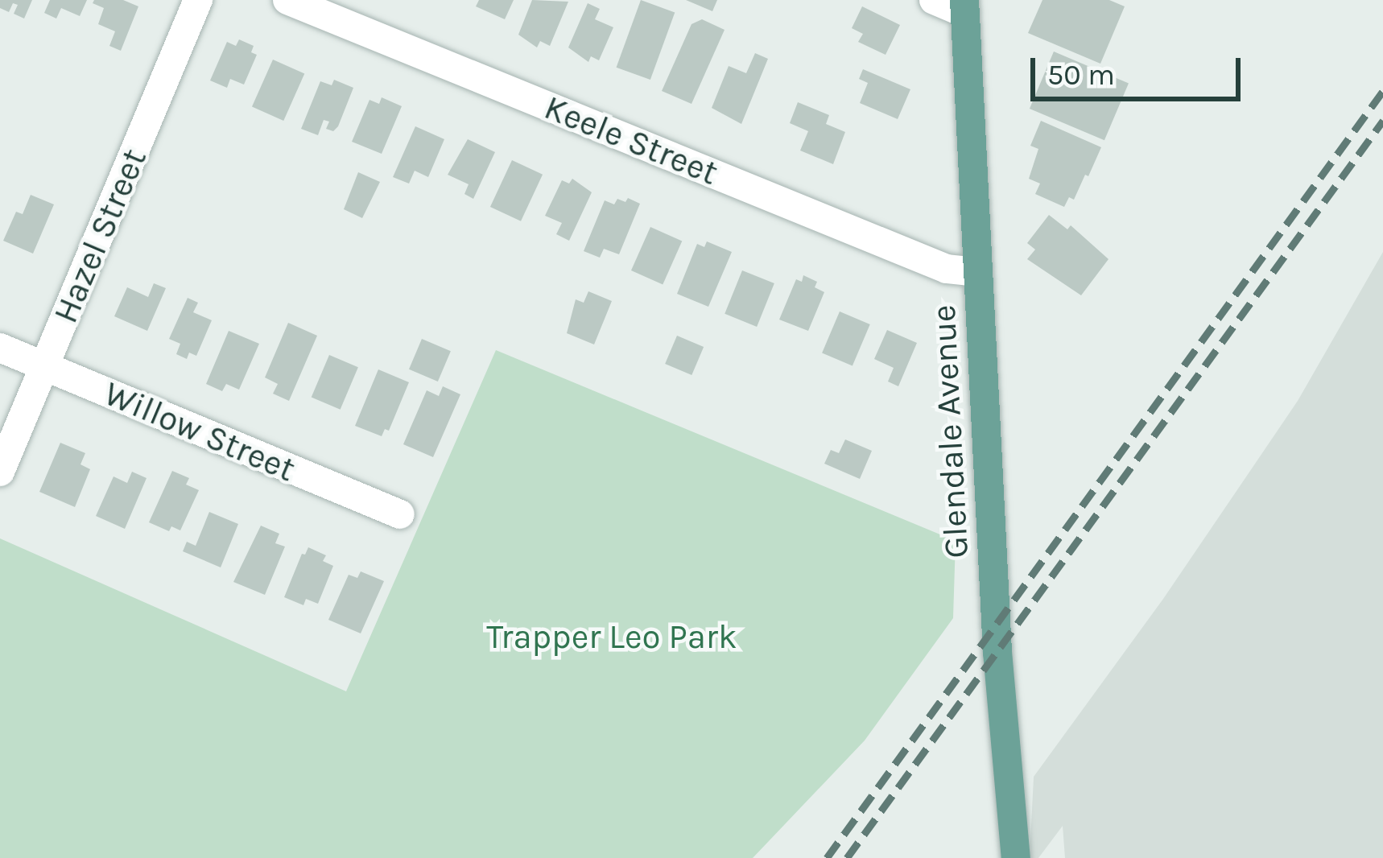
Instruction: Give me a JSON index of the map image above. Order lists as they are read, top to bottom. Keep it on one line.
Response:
{"streets":{"main road":["Glendale Avenue"],"street":["Keele Street","Hazel Street","Willow Street"]},"crossings":[["Keele Street","Glendale Avenue"],["Hazel Street","Willow Street"]],"parks":["Trapper Leo Park"],"scale_bar":"50 m"}
